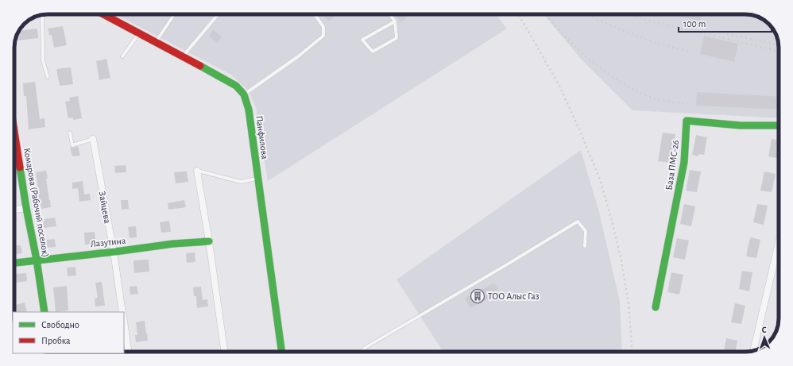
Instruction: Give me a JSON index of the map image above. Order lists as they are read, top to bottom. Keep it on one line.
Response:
{"streets":{"street":["Панфилова","База ПМС-26","Комарова (Рабочий поселок)","Зайцева","Лазутина"]},"crossings":[["Комарова (Рабочий поселок)","Лазутина"],["Зайцева","Лазутина"]],"places":{"building":["ТОО Алыс Газ"]},"legend":["Свободно","Пробка"],"scale_bar":"100 m","north":"top"}
